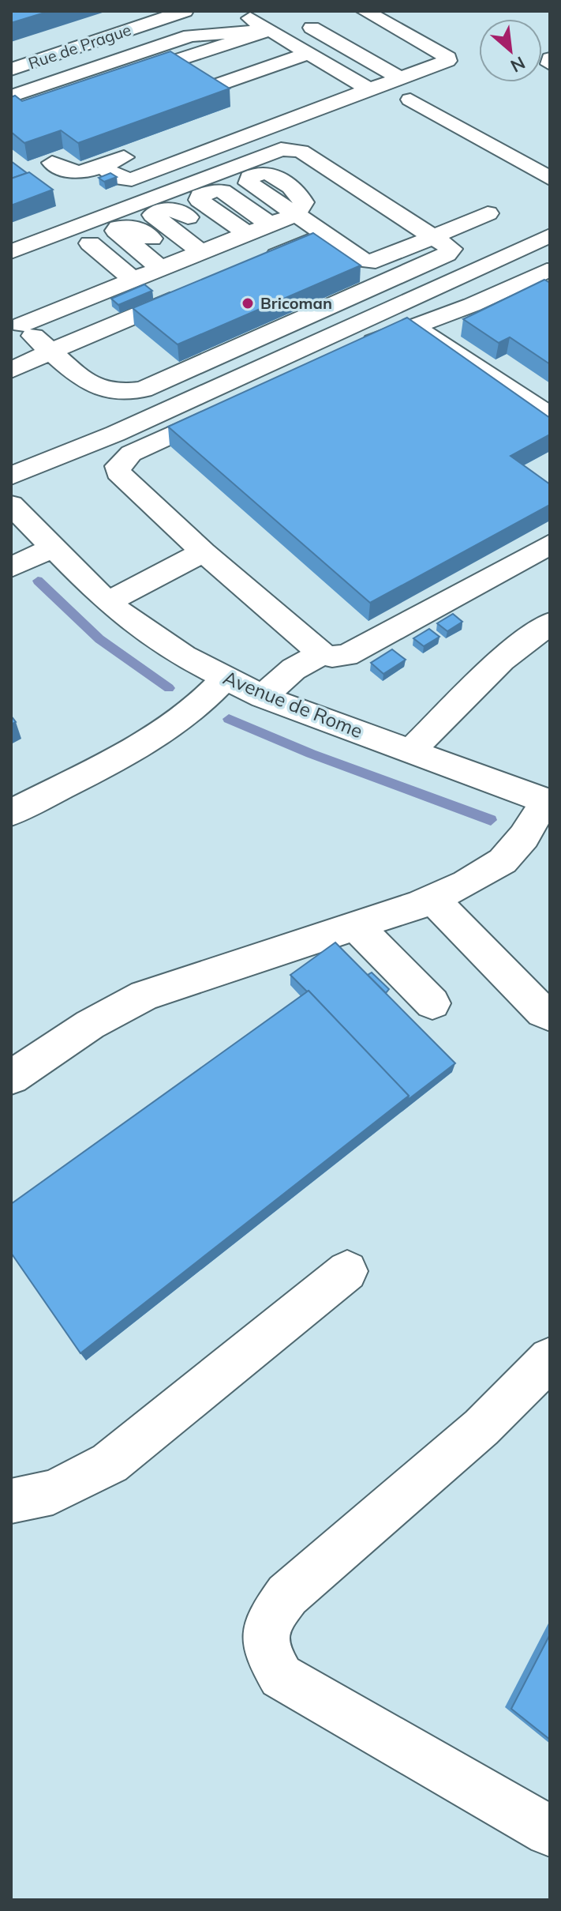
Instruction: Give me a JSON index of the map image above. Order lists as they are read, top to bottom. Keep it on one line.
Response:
{"streets":{"street":["Rue de Prague","Avenue de Rome"]},"places":["Bricoman"],"north":"bottom right"}
